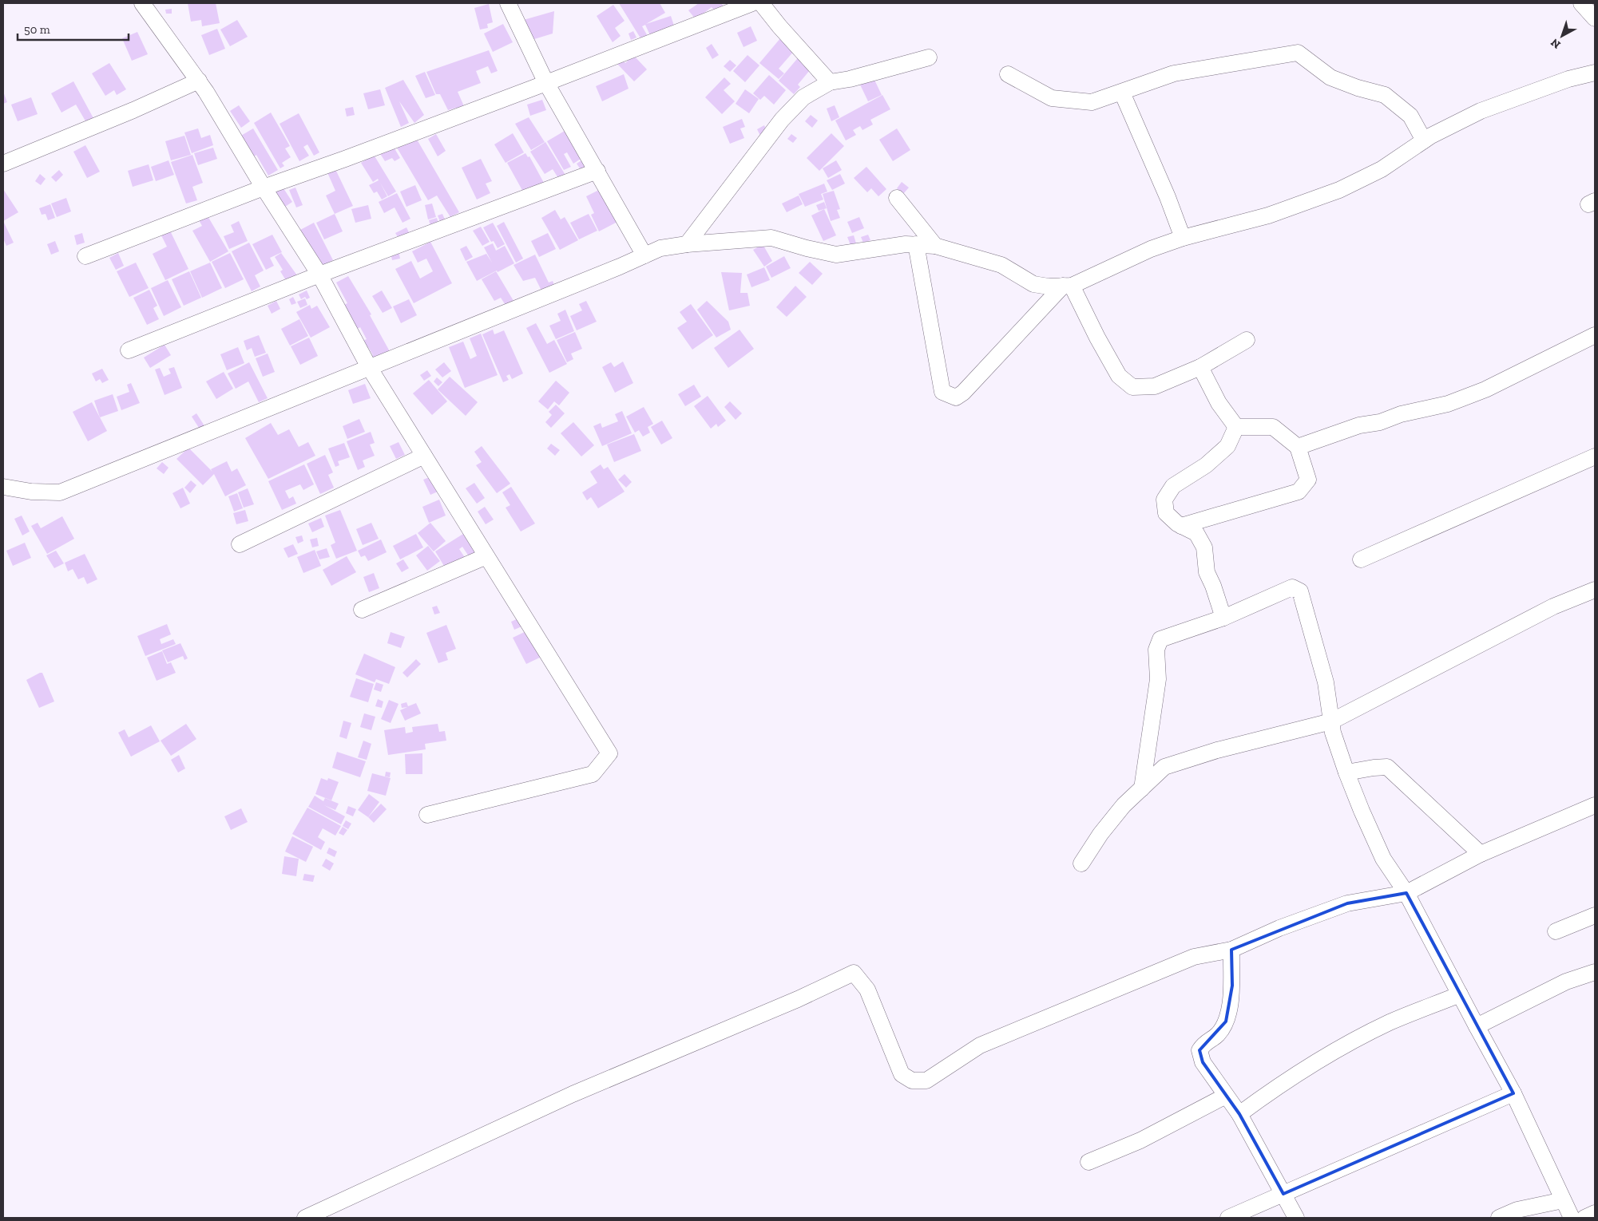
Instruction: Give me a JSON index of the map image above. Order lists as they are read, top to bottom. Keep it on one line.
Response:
{"scale_bar":"50 m","north":"bottom left"}
